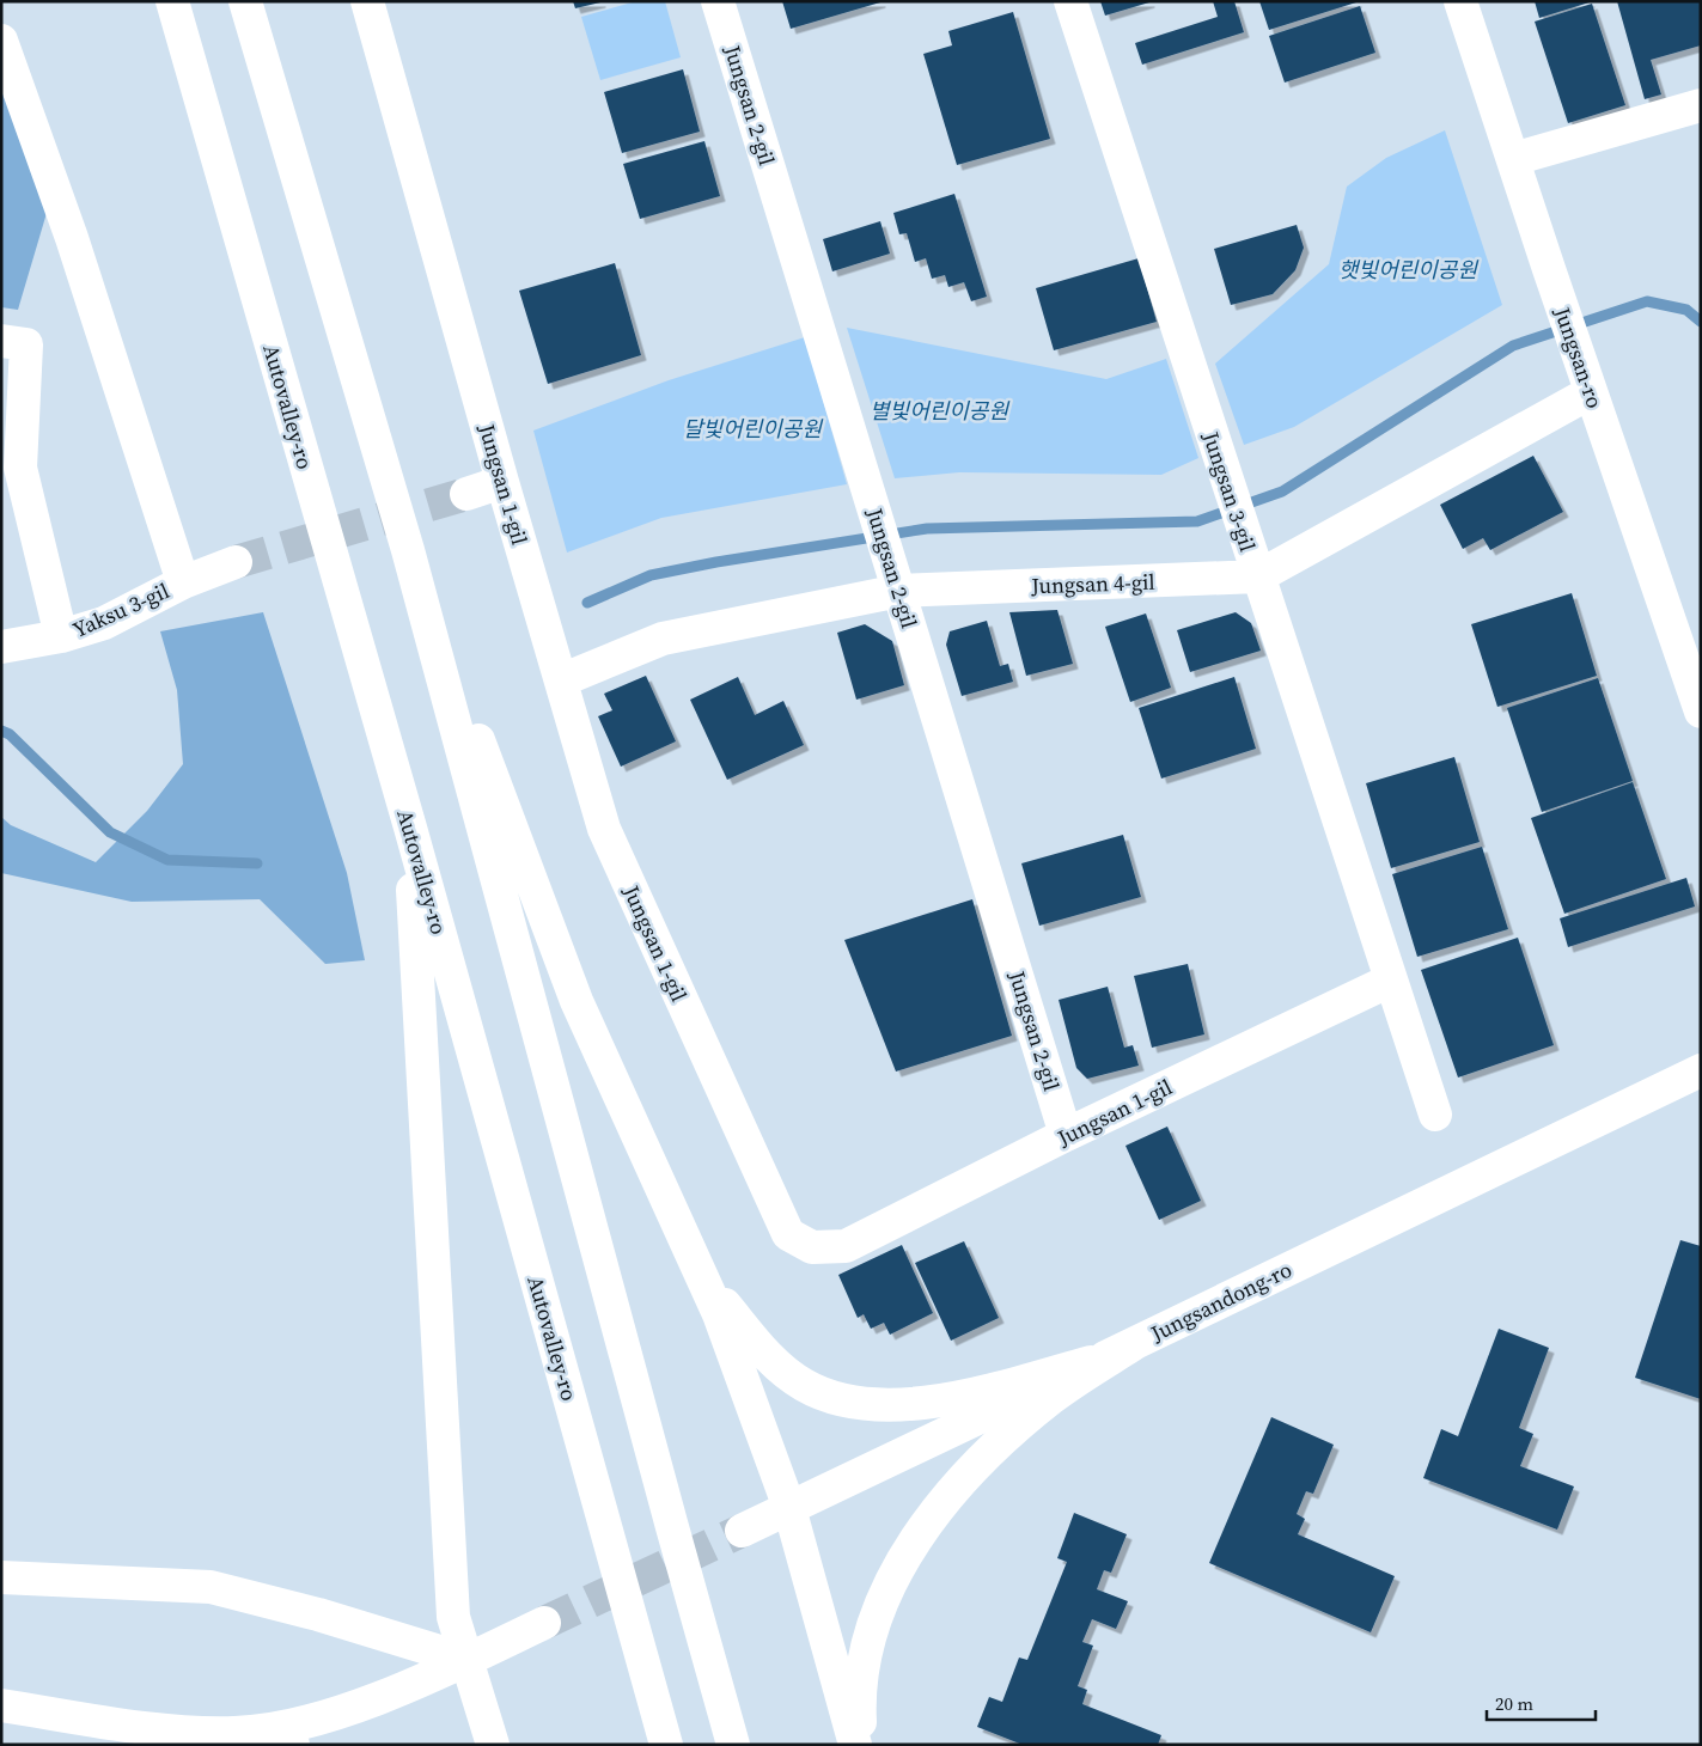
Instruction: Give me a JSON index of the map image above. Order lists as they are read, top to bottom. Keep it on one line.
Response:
{"streets":{"main road":["Jungsan 2-gil","Jungsan-ro","Autovalley-ro","Jungsan 1-gil","Jungsan 3-gil","Jungsan 4-gil","Yaksu 3-gil","Jungsandong-ro"]},"crossings":[["Jungsan 2-gil","Jungsan 1-gil"],["Jungsan 2-gil","Jungsan 4-gil"],["Jungsan-ro","Jungsan 4-gil"],["Jungsan 1-gil","Jungsan 3-gil"],["Jungsan 1-gil","Jungsan 4-gil"],["Jungsan 3-gil","Jungsan 4-gil"]],"parks":["햇빛어린이공원","별빛어린이공원","달빛어린이공원"],"scale_bar":"20 m"}
